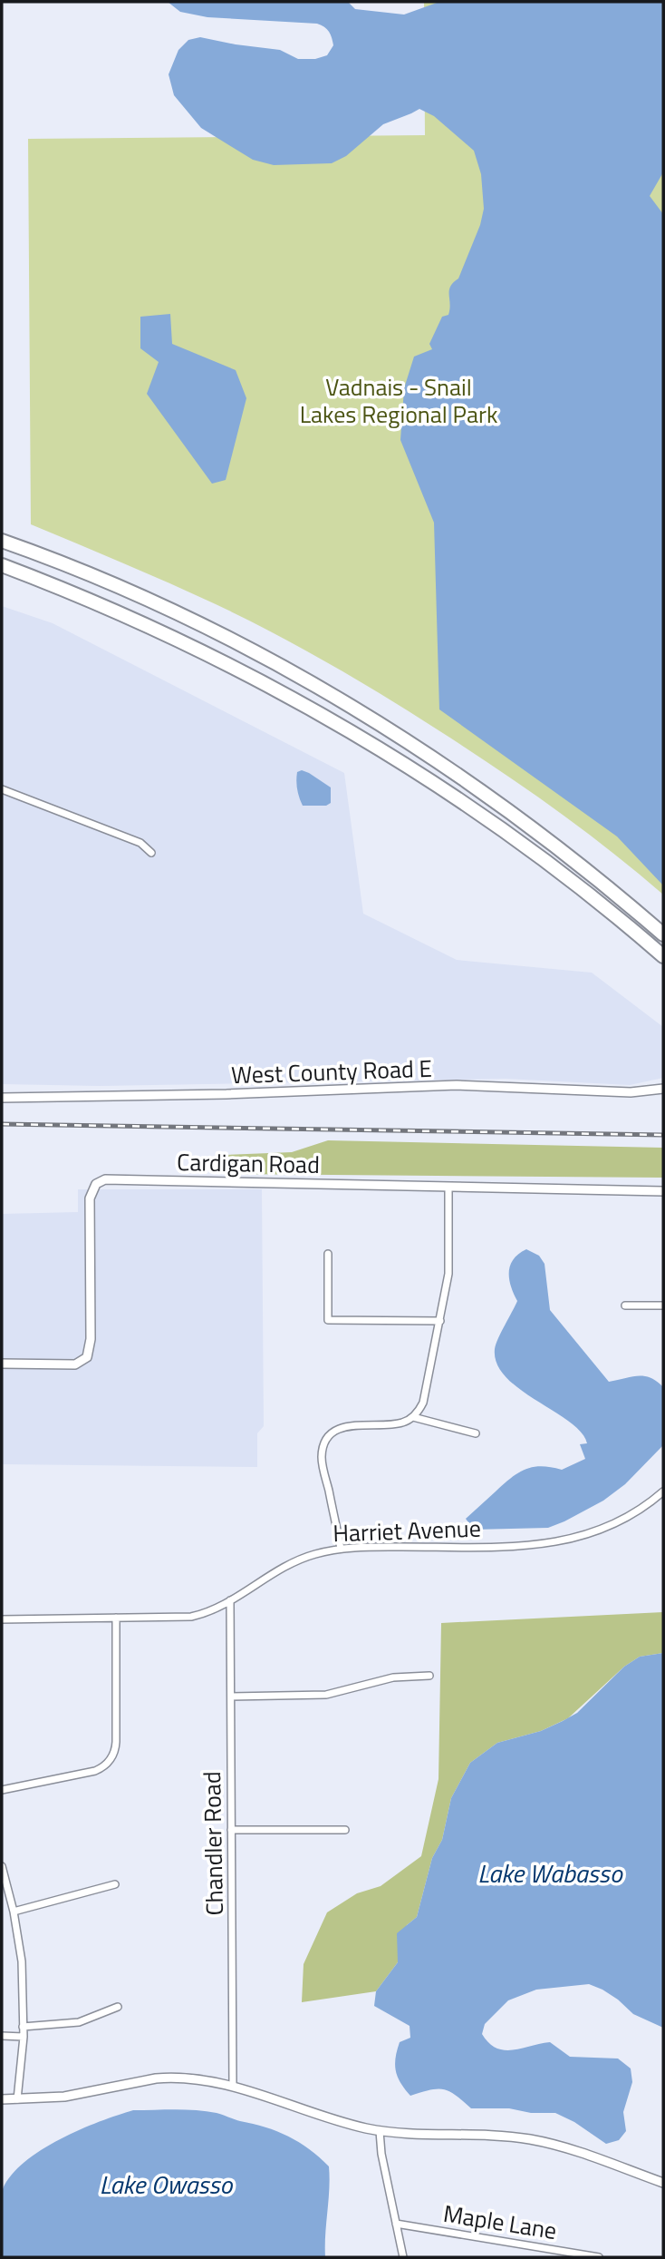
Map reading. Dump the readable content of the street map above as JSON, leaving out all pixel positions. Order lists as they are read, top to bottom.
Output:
{
  "streets": {
    "street": [
      "West County Road E",
      "Cardigan Road",
      "Harriet Avenue",
      "Chandler Road",
      "Maple Lane"
    ]
  },
  "crossings": [
    ["Harriet Avenue", "Chandler Road"]
  ],
  "water": ["Lake Wabasso", "Lake Owasso"],
  "parks": ["Vadnais - Snail Lakes Regional Park"]
}
